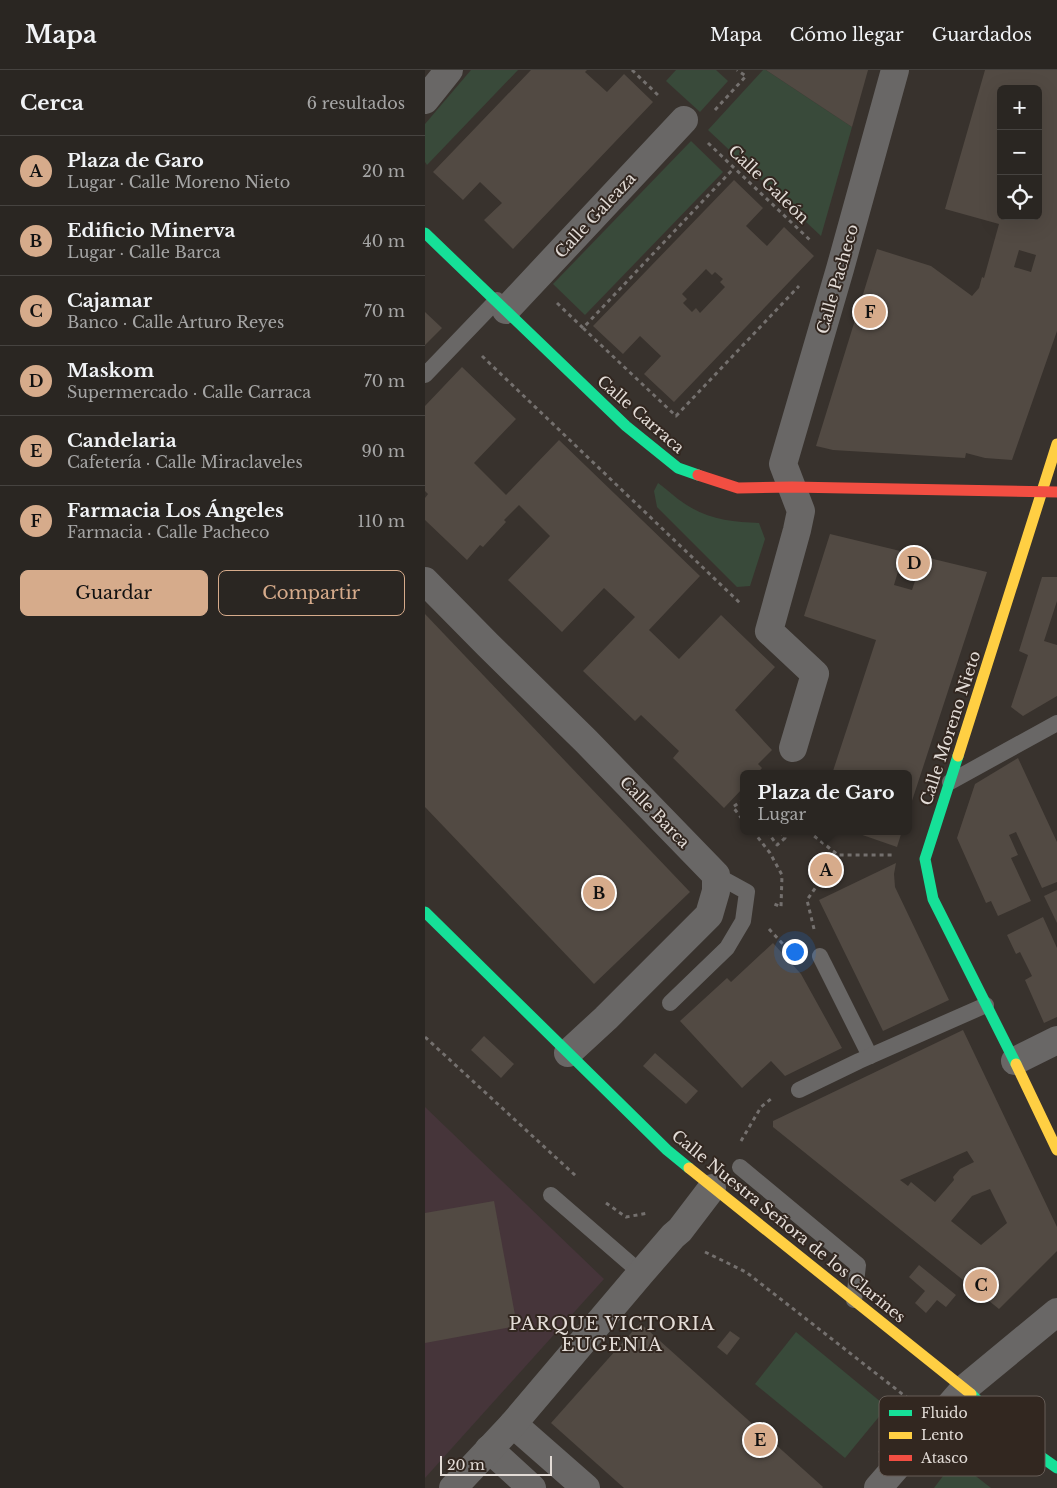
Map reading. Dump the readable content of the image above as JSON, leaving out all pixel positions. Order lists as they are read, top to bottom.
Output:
{
  "streets": {
    "street": [
      "Calle Galeaza",
      "Calle Pacheco",
      "Calle Carraca",
      "Calle Moreno Nieto",
      "Calle Barca",
      "Calle Nuestra Señora de los Clarines"
    ],
    "path": ["Calle Galeón"]
  },
  "crossings": [
    ["Calle Galeaza", "Calle Carraca"],
    ["Calle Pacheco", "Calle Carraca"],
    ["Calle Carraca", "Calle Moreno Nieto"]
  ],
  "districts": ["PARQUE VICTORIA EUGENIA"],
  "legend": ["Fluido", "Lento", "Atasco"],
  "scale_bar": "20 m",
  "page": {
    "header": "Mapa",
    "nav": ["Mapa", "Cómo llegar", "Guardados"],
    "heading": ["Cerca", "6 resultados"],
    "map_buttons": ["+", "−"],
    "list": [
      {
        "mark": "A",
        "name": "Plaza de Garo",
        "note": "Lugar · Calle Moreno Nieto",
        "value": "20 m"
      },
      {
        "mark": "B",
        "name": "Edificio Minerva",
        "note": "Lugar · Calle Barca",
        "value": "40 m"
      },
      {
        "mark": "C",
        "name": "Cajamar",
        "note": "Banco · Calle Arturo Reyes",
        "value": "70 m"
      },
      {
        "mark": "D",
        "name": "Maskom",
        "note": "Supermercado · Calle Carraca",
        "value": "70 m"
      },
      {
        "mark": "E",
        "name": "Candelaria",
        "note": "Cafetería · Calle Miraclaveles",
        "value": "90 m"
      },
      {
        "mark": "F",
        "name": "Farmacia Los Ángeles",
        "note": "Farmacia · Calle Pacheco",
        "value": "110 m"
      }
    ],
    "pins": [
      "F",
      "D",
      "A",
      "B",
      "C",
      "E"
    ],
    "buttons": ["Guardar", "Compartir"],
    "popup": ["Plaza de Garo", "Lugar"],
    "scale": "20 m"
  }
}
